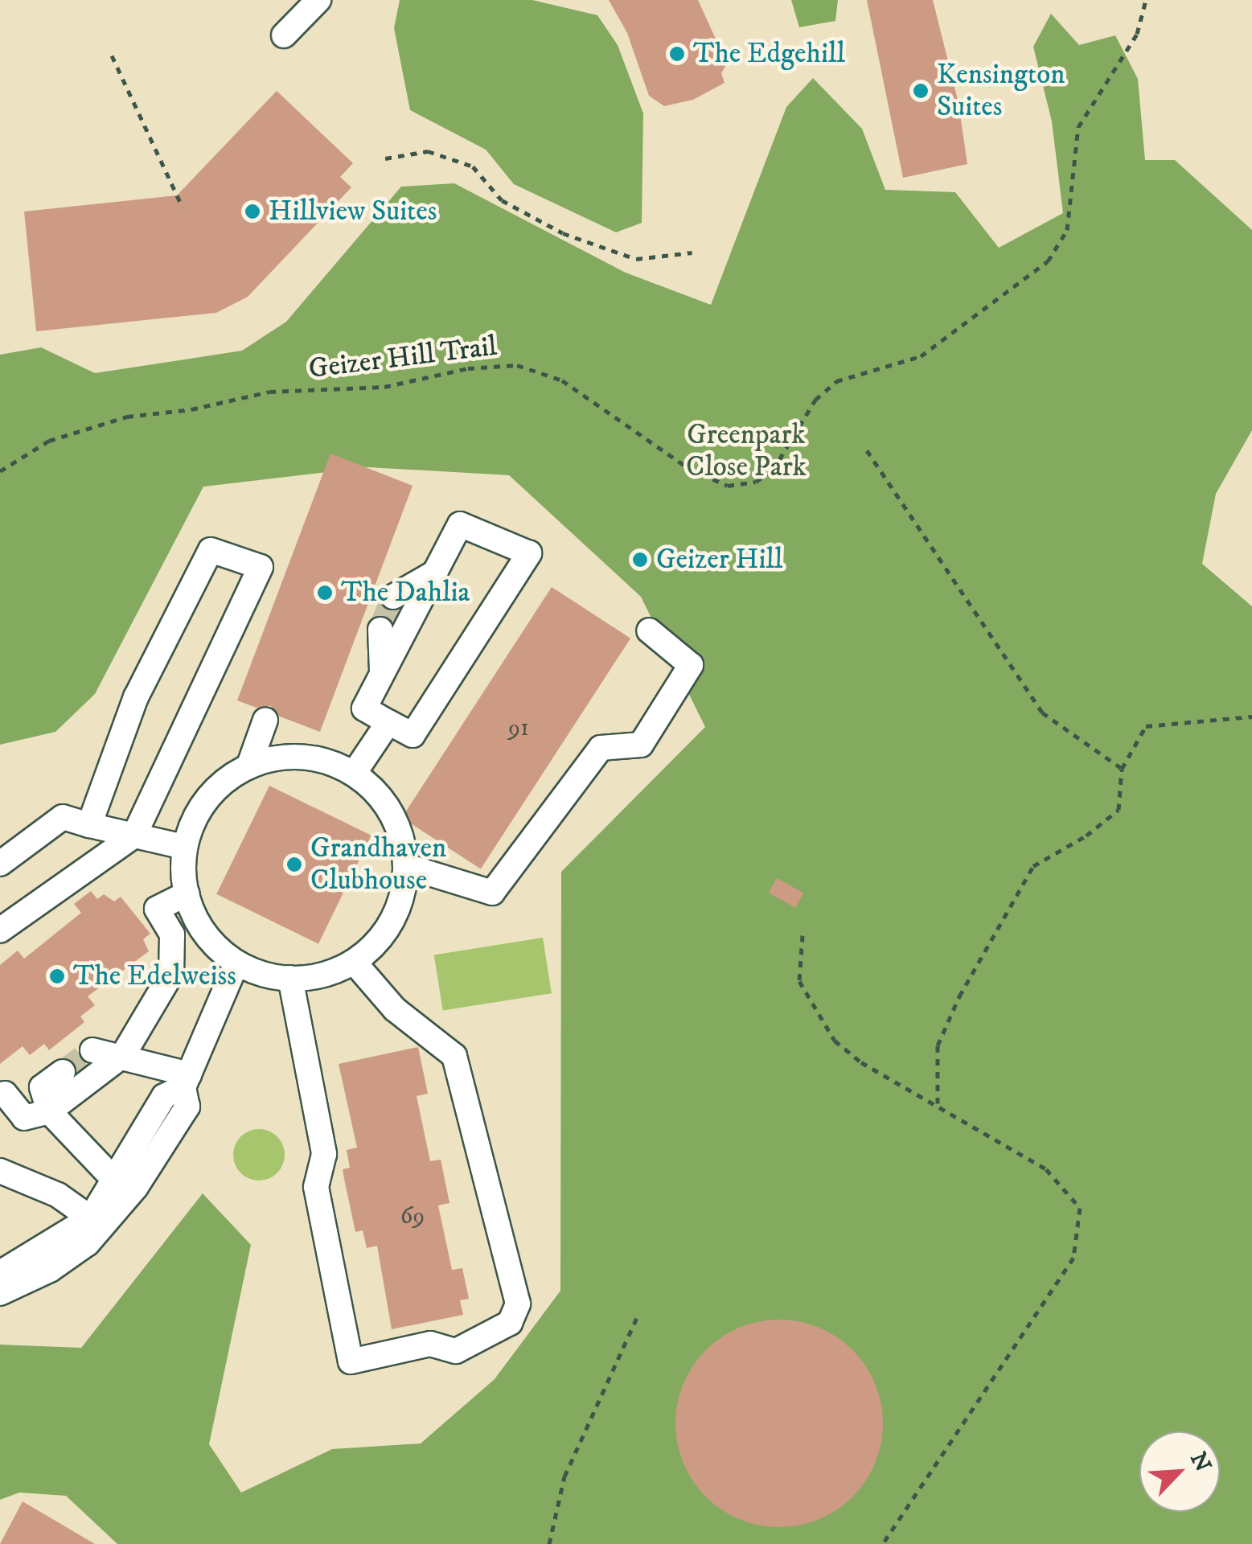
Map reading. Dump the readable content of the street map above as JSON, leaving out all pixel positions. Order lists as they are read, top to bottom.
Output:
{
  "streets": {
    "path": ["Geizer Hill Trail"]
  },
  "parks": ["Greenpark Close Park"],
  "places": [
    "The Edgehill",
    "Kensington Suites",
    "Hillview Suites",
    "Geizer Hill",
    "The Dahlia",
    "Grandhaven Clubhouse",
    "The Edelweiss"
  ],
  "house_numbers": ["91", "69"],
  "north": "top right"
}
